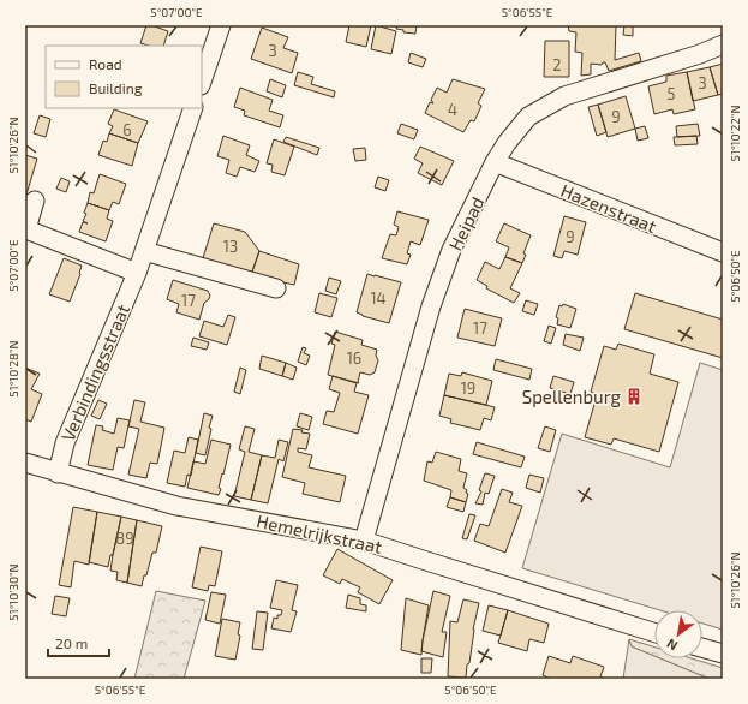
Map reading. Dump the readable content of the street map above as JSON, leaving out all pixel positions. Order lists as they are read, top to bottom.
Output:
{
  "streets": {
    "street": [
      "Hazenstraat",
      "Heipad",
      "Verbindingsstraat",
      "Hemelrijkstraat"
    ]
  },
  "crossings": [
    ["Hazenstraat", "Heipad"],
    ["Heipad", "Hemelrijkstraat"],
    ["Verbindingsstraat", "Hemelrijkstraat"]
  ],
  "places": {
    "building": ["Spellenburg"]
  },
  "house_numbers": [
    "3",
    "2",
    "3",
    "5",
    "4",
    "9",
    "6",
    "9",
    "13",
    "14",
    "17",
    "17",
    "16",
    "19",
    "89"
  ],
  "legend": ["Road", "Building"],
  "scale_bar": "20 m",
  "north": "bottom left",
  "coordinates": [
    "5°07'00\"E",
    "5°06'55\"E",
    "51°10'22\"N",
    "51°10'26\"N",
    "5°06'50\"E",
    "51°10'28\"N",
    "51°10'30\"N"
  ]
}
